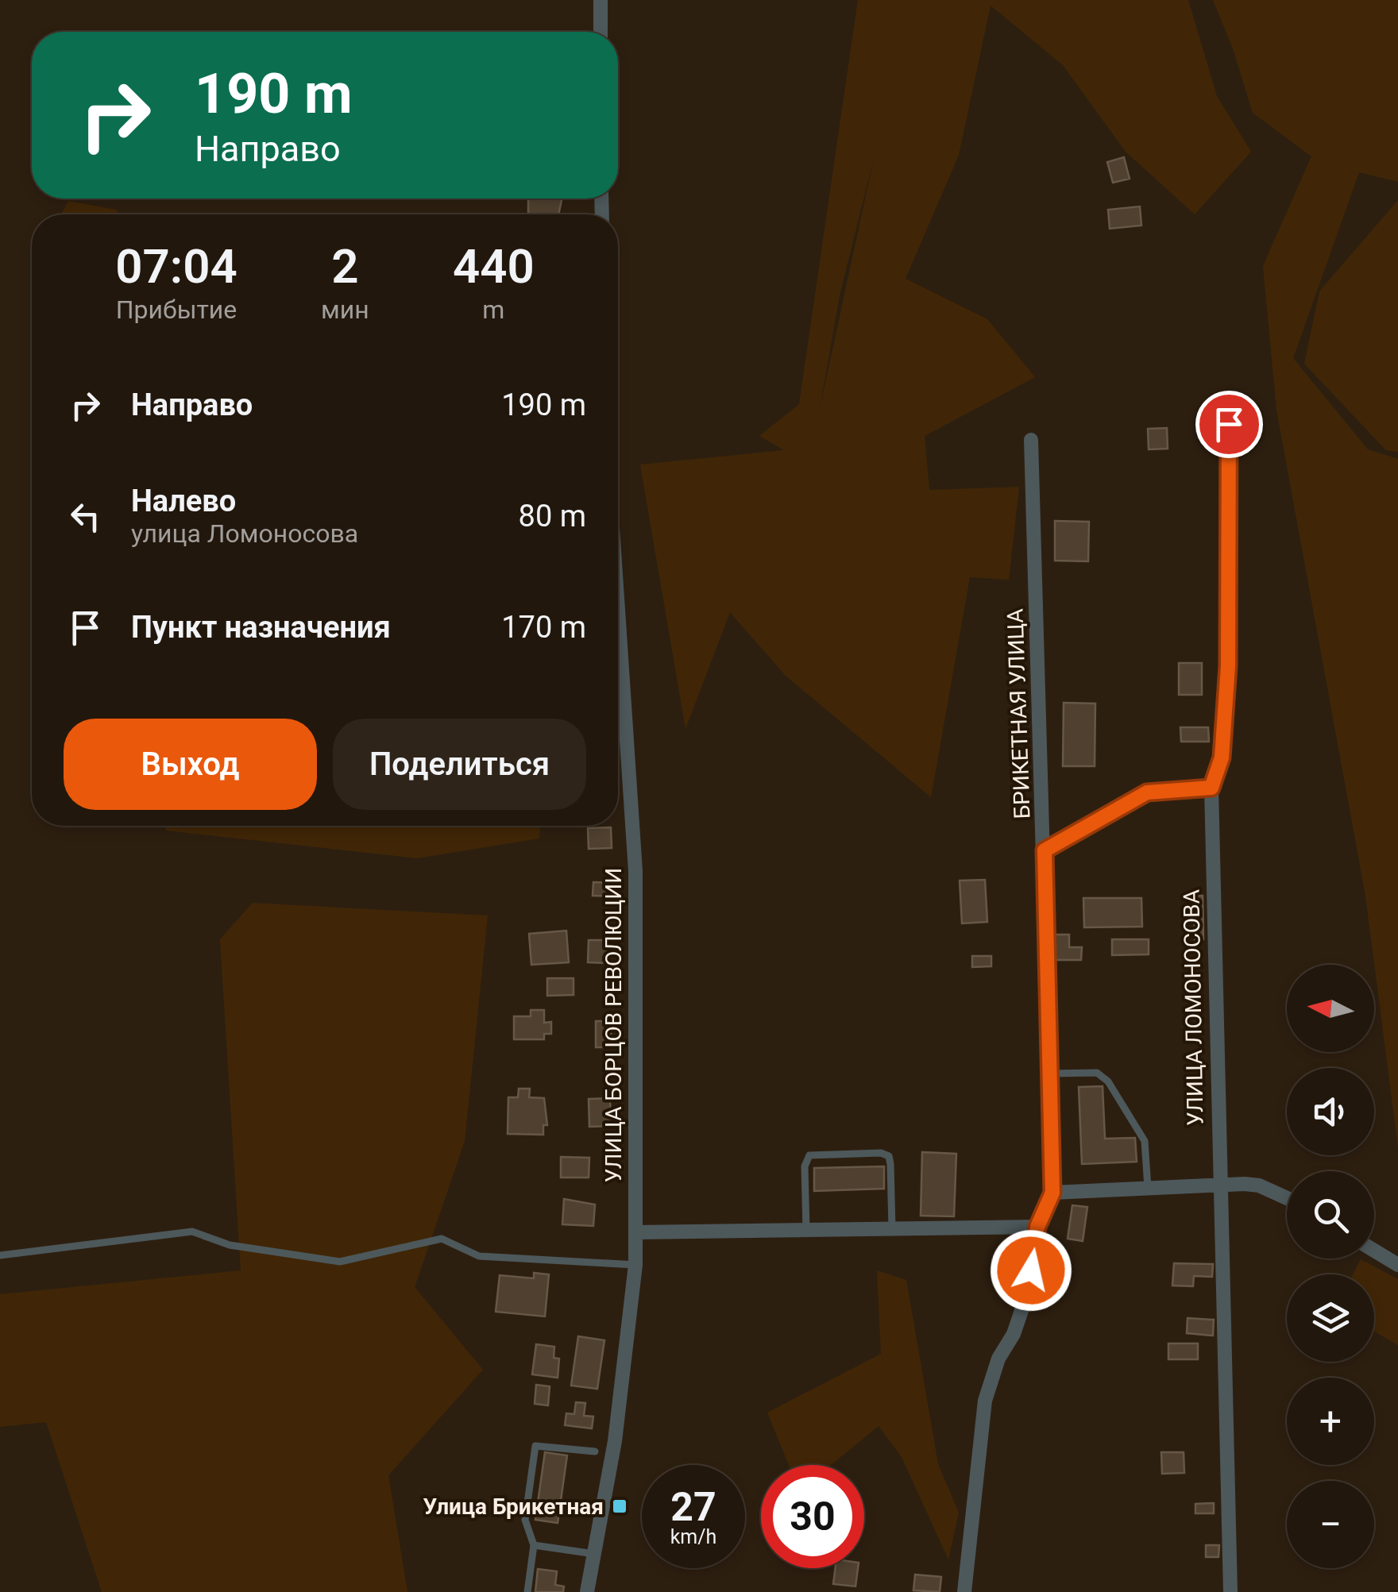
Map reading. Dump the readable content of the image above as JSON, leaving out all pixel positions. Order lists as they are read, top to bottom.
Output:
{
  "streets": {
    "street": ["БРИКЕТНАЯ УЛИЦА", "УЛИЦА ЛОМОНОСОВА", "УЛИЦА БОРЦОВ РЕВОЛЮЦИИ"]
  },
  "places": {
    "transit": ["Улица Брикетная"]
  },
  "north": "left",
  "page": {
    "turn": ["190 m", "Направо"],
    "eta": [
      "07:04",
      "Прибытие",
      "2",
      "мин",
      "440",
      "m"
    ],
    "list": [
      {
        "name": "Направо",
        "value": "190 m"
      },
      {
        "name": "Налево",
        "note": "улица Ломоносова",
        "value": "80 m"
      },
      {
        "name": "Пункт назначения",
        "value": "170 m"
      }
    ],
    "buttons": ["Выход", "Поделиться"],
    "map_buttons": ["+", "−"],
    "speed": "27 km/h",
    "limit": "30"
  }
}
